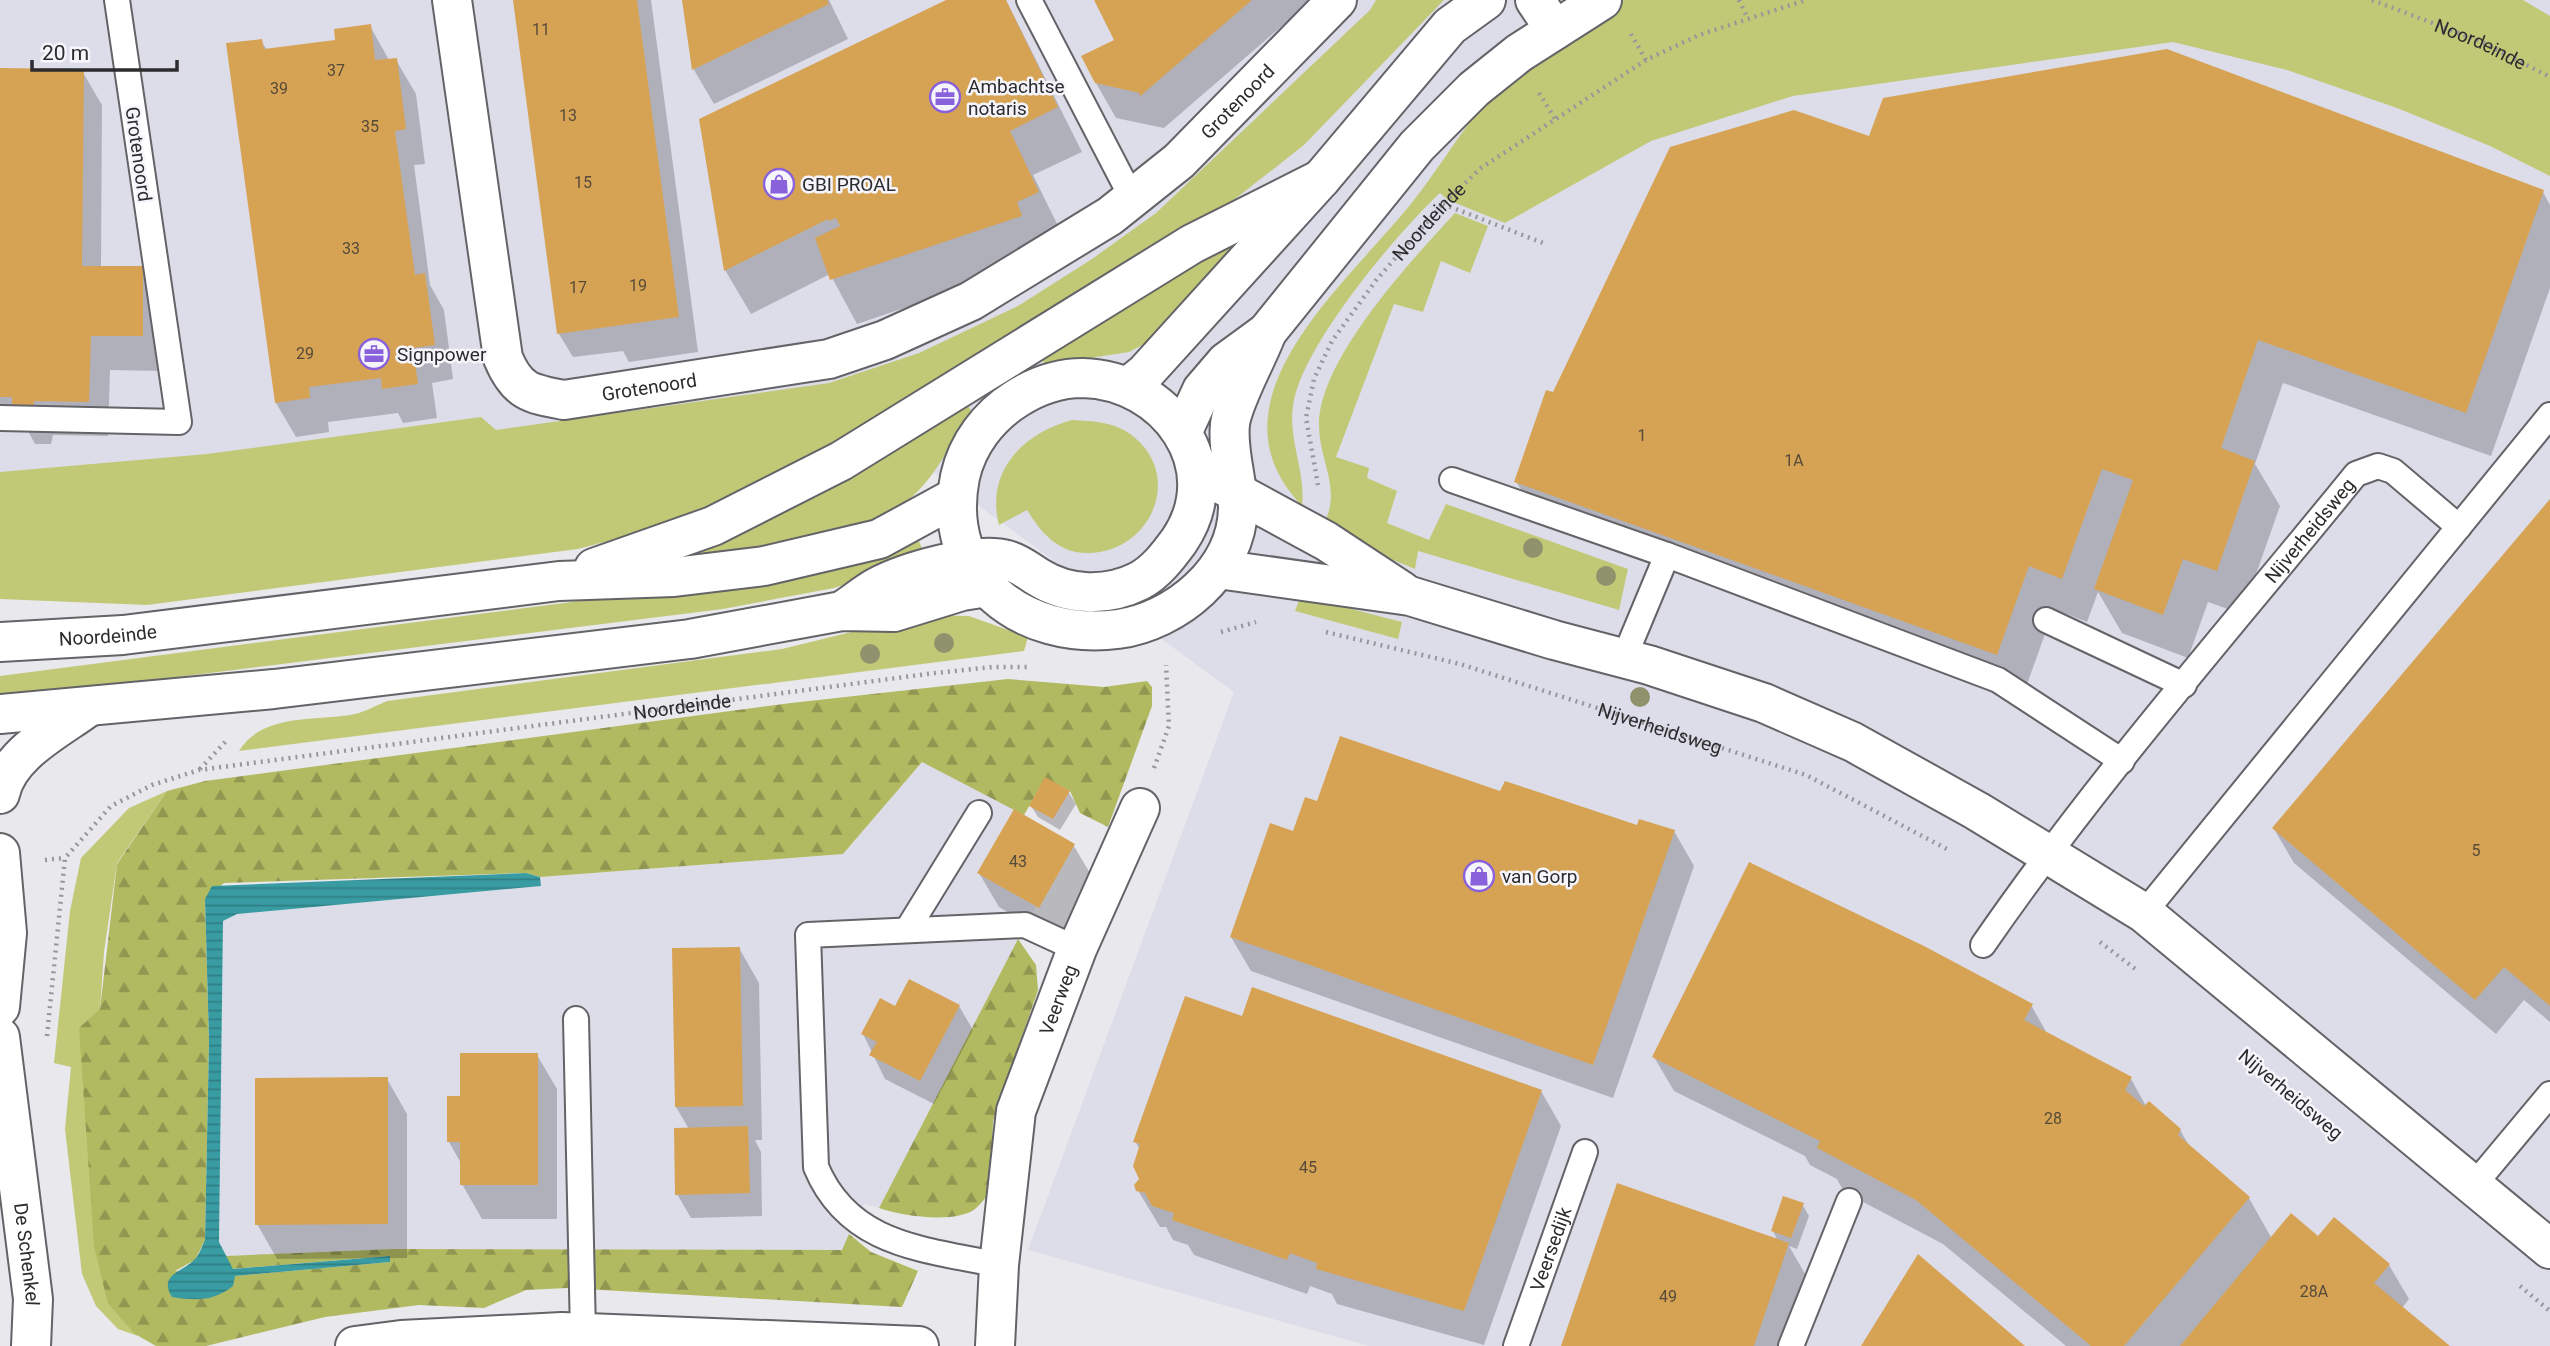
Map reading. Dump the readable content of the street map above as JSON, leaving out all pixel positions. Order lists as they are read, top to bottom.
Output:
{
  "streets": {
    "main road": [
      "Noordeinde",
      "Grotenoord",
      "Veerweg",
      "De Schenkel"
    ],
    "lane": ["Nijverheidsweg", "Veersedijk"]
  },
  "places": {
    "office": ["Ambachtse notaris", "Signpower"],
    "shop": ["GBI PROAL", "van Gorp"]
  },
  "house_numbers": [
    "11",
    "37",
    "39",
    "13",
    "35",
    "15",
    "33",
    "19",
    "17",
    "29",
    "1",
    "1A",
    "5",
    "43",
    "28",
    "45",
    "28A",
    "49"
  ],
  "scale_bar": "20 m"
}
